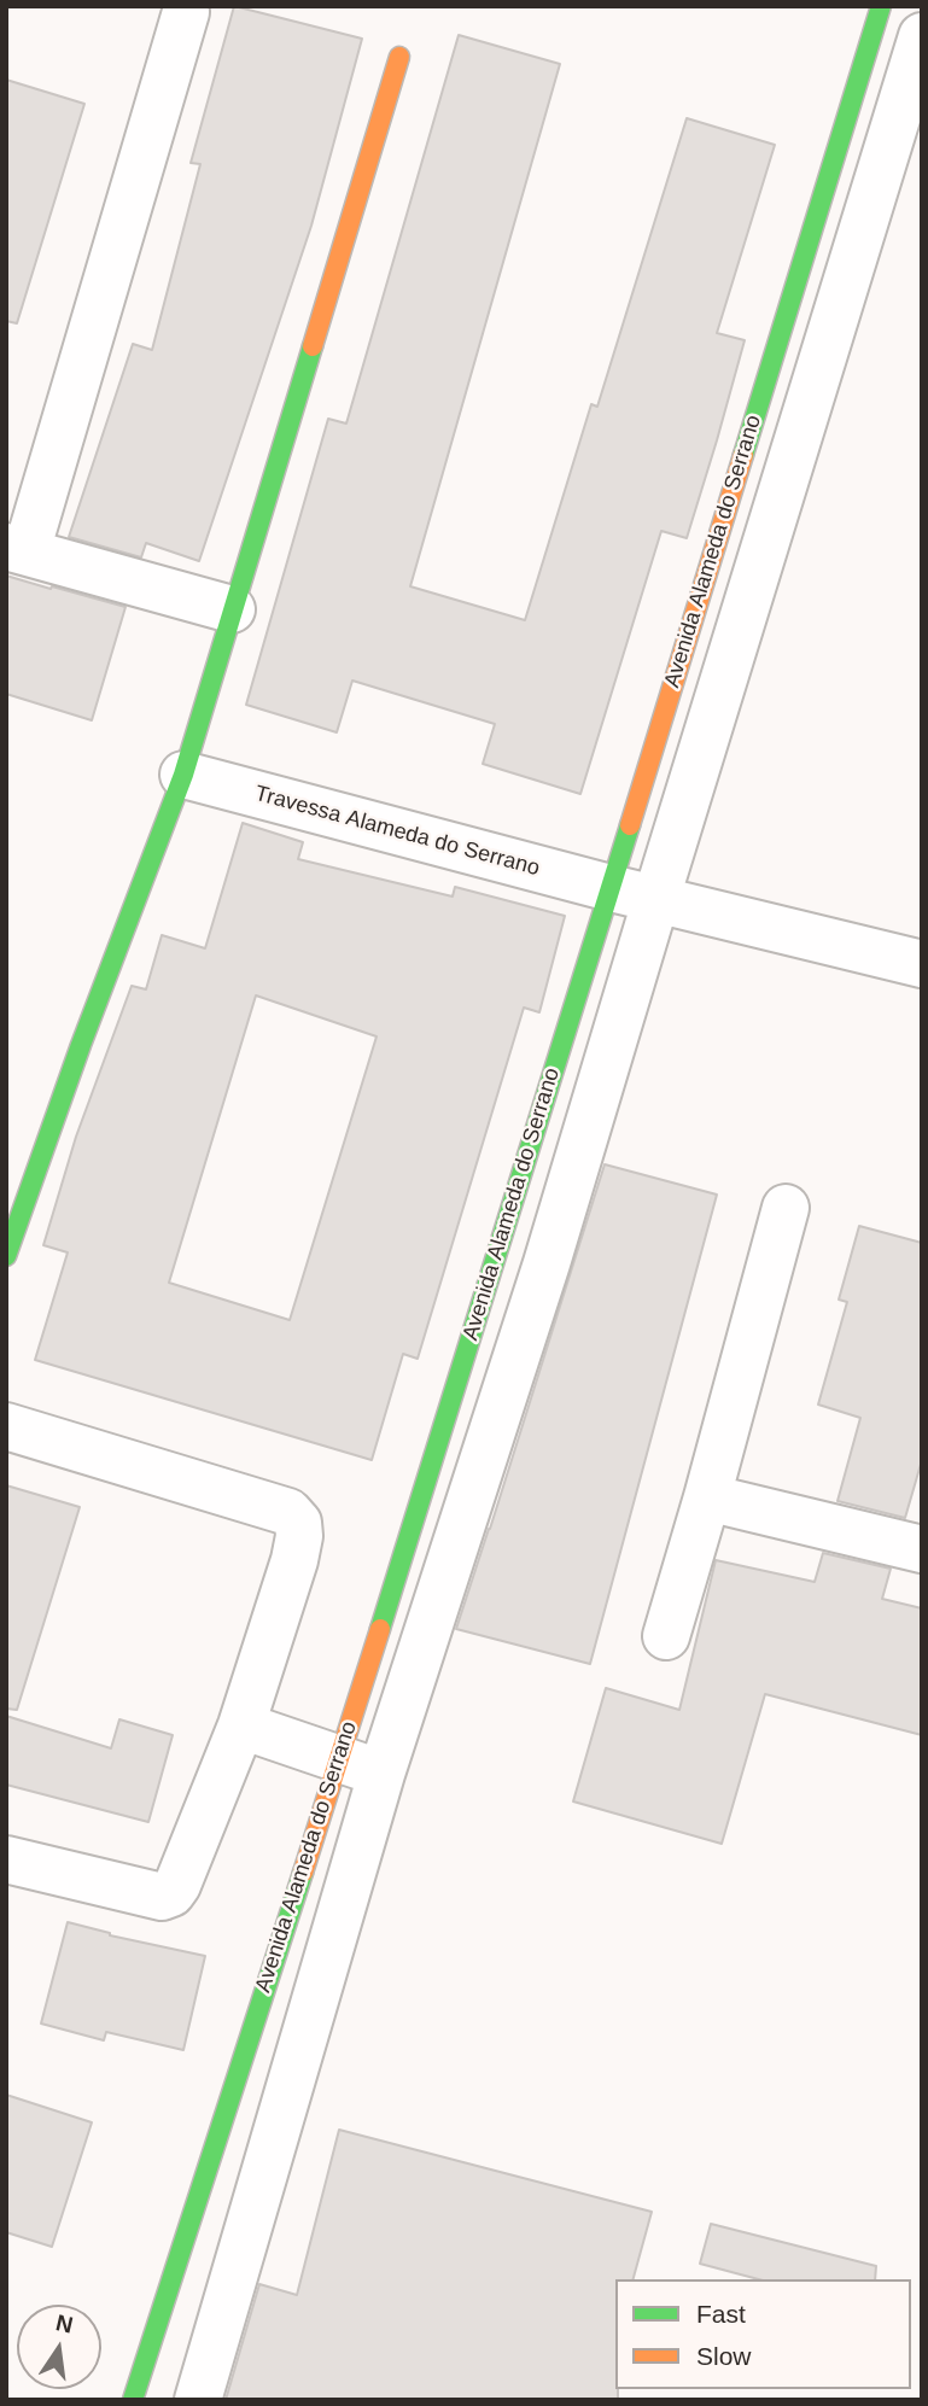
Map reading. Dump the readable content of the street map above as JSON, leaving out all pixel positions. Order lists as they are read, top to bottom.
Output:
{
  "streets": {
    "street": ["Avenida Alameda do Serrano", "Travessa Alameda do Serrano"]
  },
  "crossings": [
    ["Avenida Alameda do Serrano", "Travessa Alameda do Serrano"]
  ],
  "legend": ["Fast", "Slow"],
  "north": "top"
}
